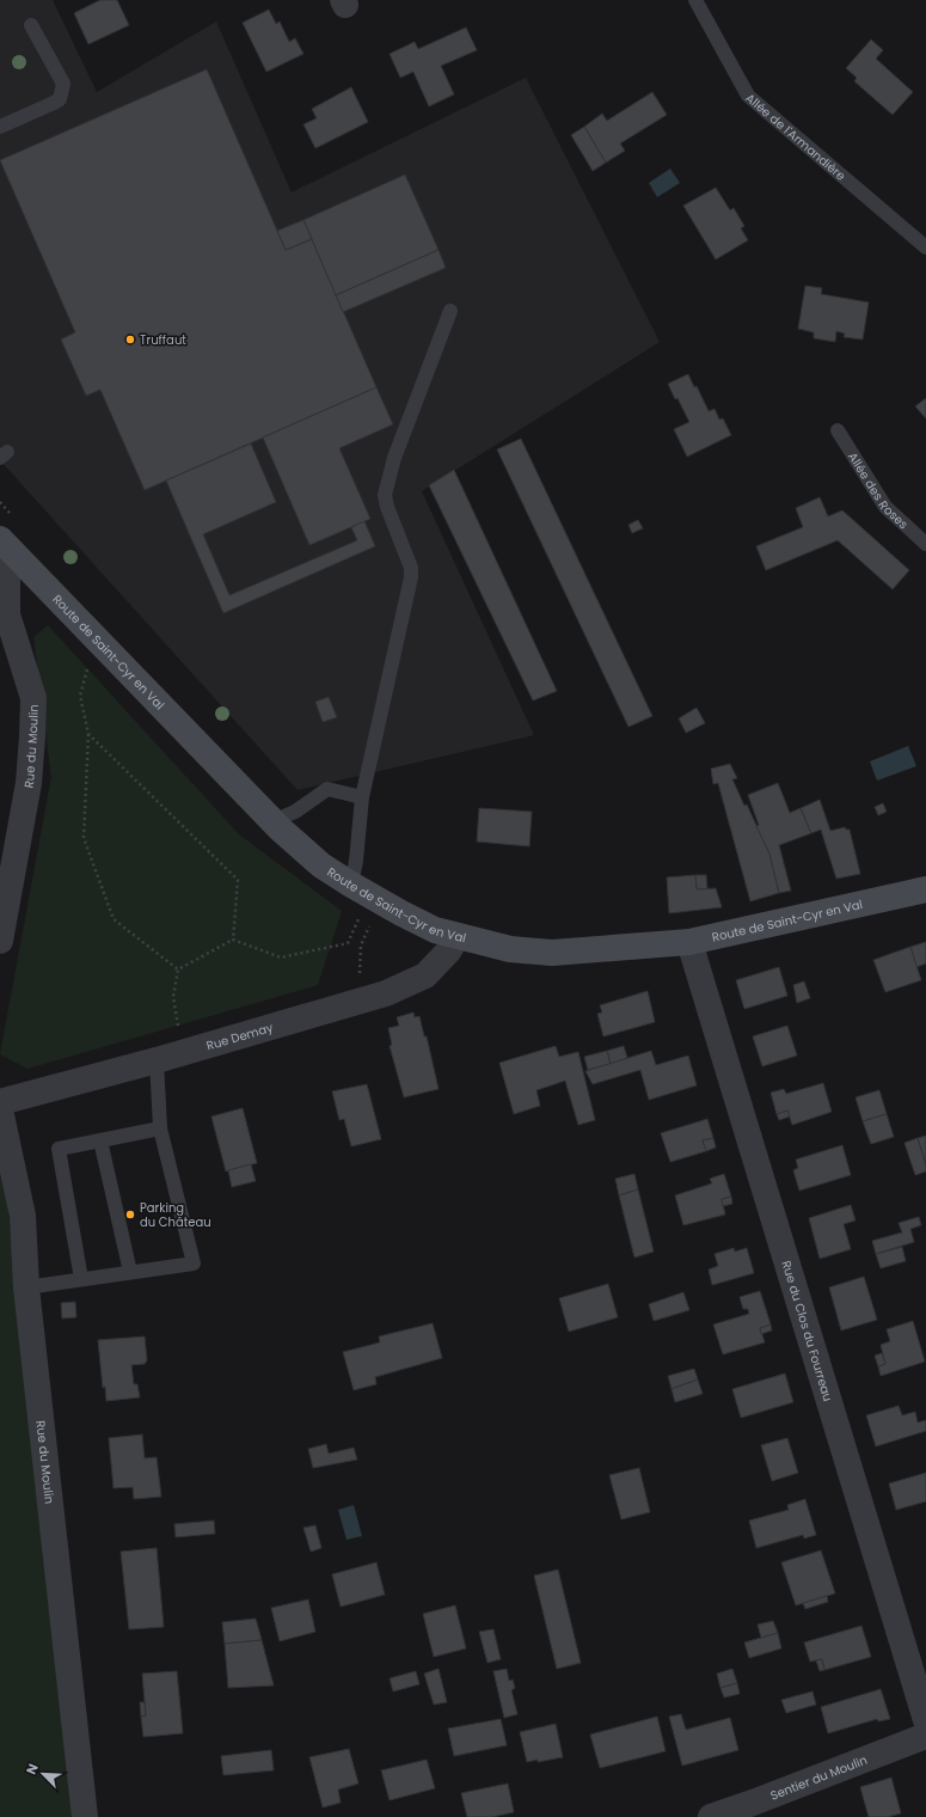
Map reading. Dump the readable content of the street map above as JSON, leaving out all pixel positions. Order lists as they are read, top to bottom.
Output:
{
  "streets": {
    "street": [
      "Route de Saint-Cyr en Val",
      "Rue du Moulin",
      "Rue Demay",
      "Rue du Clos du Fourreau",
      "Sentier du Moulin"
    ],
    "lane": ["Allée de l'Armandière", "Allée des Roses"]
  },
  "crossings": [
    ["Route de Saint-Cyr en Val", "Rue du Moulin"],
    ["Route de Saint-Cyr en Val", "Rue Demay"],
    ["Route de Saint-Cyr en Val", "Rue du Clos du Fourreau"]
  ],
  "places": ["Truffaut", "Parking du Château"],
  "north": "top left"
}
